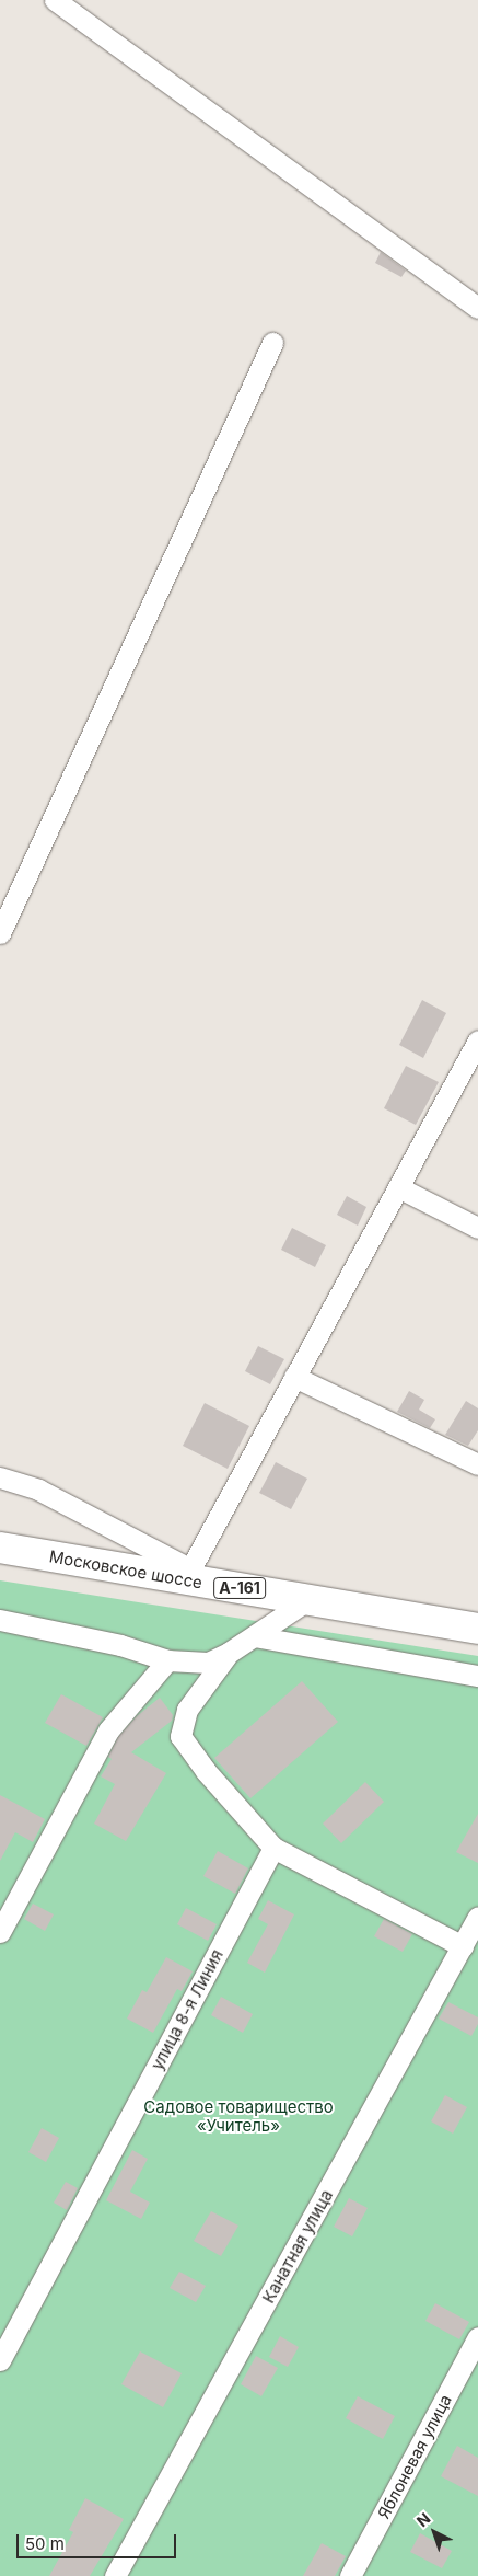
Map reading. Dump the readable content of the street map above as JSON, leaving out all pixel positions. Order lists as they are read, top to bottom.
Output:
{
  "streets": {
    "highway": ["Московское шоссе", "А-161"],
    "street": ["улица 8-я Линия", "Канатная улица", "Яблоневая улица"]
  },
  "parks": ["Садовое товарищество «Учитель»"],
  "scale_bar": "50 m",
  "north": "top left"
}
